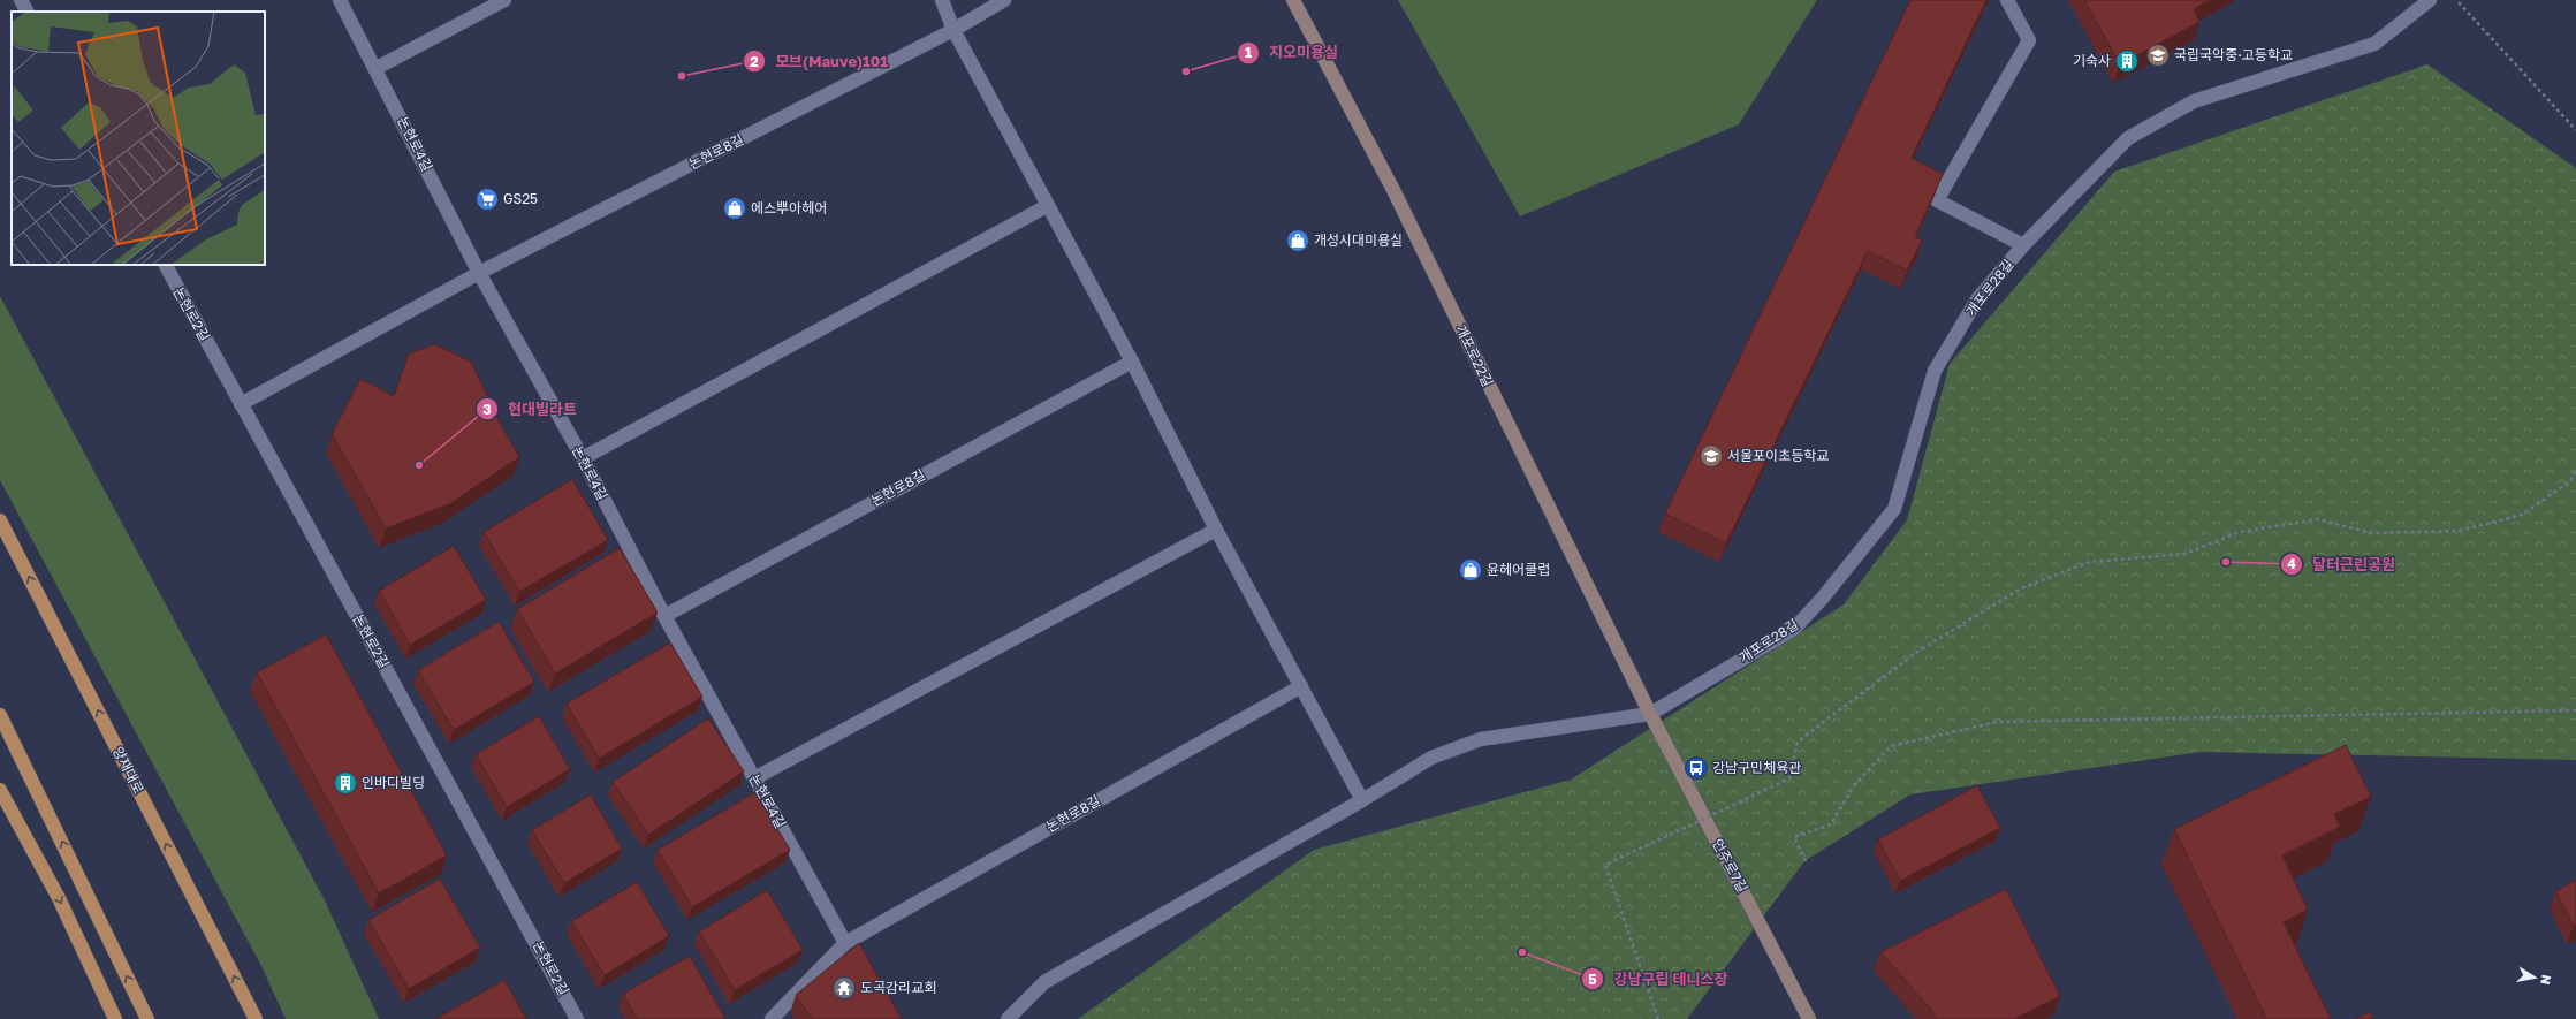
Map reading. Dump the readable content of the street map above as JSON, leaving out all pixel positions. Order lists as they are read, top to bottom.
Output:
{
  "streets": {
    "main road": ["양재대로"],
    "street": [
      "논현로4길",
      "논현로8길",
      "개포로28길",
      "논현로2길",
      "개포로22길",
      "언주로7길"
    ]
  },
  "crossings": [
    ["논현로4길", "논현로8길"],
    ["논현로8길", "논현로2길"],
    ["개포로28길", "개포로22길"],
    ["개포로28길", "언주로7길"],
    ["개포로22길", "언주로7길"]
  ],
  "places": {
    "school or university": ["국립국악중·고등학교", "서울포이초등학교"],
    "building": ["기숙사", "인바디빌딩"],
    "other": [
      "지오미용실",
      "모브(Mauve)101",
      "현대빌라트",
      "달터근린공원",
      "강남구립 테니스장"
    ],
    "supermarket": ["GS25"],
    "shop": ["에스뿌아헤어", "개성시대미용실", "윤헤어클럽"],
    "bus stop": ["강남구민체육관"],
    "temple": ["도곡감리교회"]
  },
  "north": "right"
}
